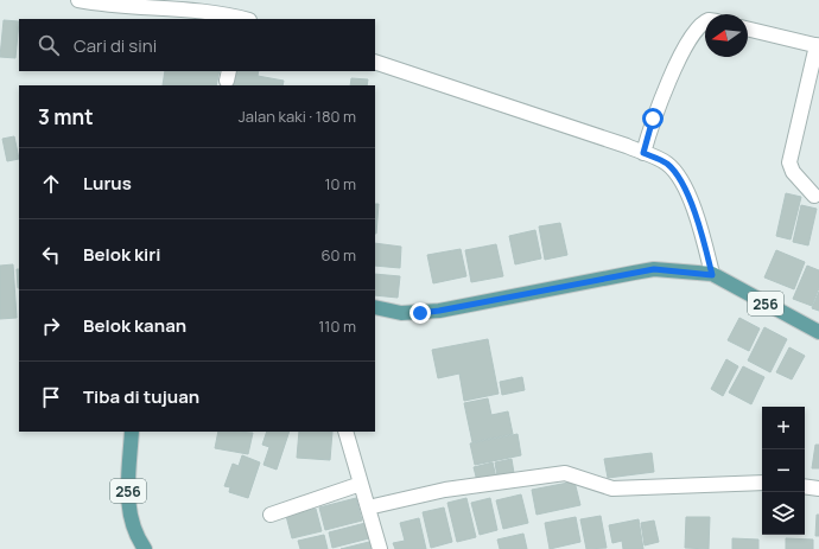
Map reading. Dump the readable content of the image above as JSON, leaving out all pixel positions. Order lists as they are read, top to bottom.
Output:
{
  "streets": {
    "main road": ["256"]
  },
  "north": "left",
  "page": {
    "search": "Cari di sini",
    "heading": ["3 mnt", "Jalan kaki · 180 m"],
    "list": [
      ["Lurus", "10 m"],
      ["Belok kiri", "60 m"],
      ["Belok kanan", "110 m"],
      "Tiba di tujuan"
    ],
    "map_buttons": ["+", "−"]
  }
}
